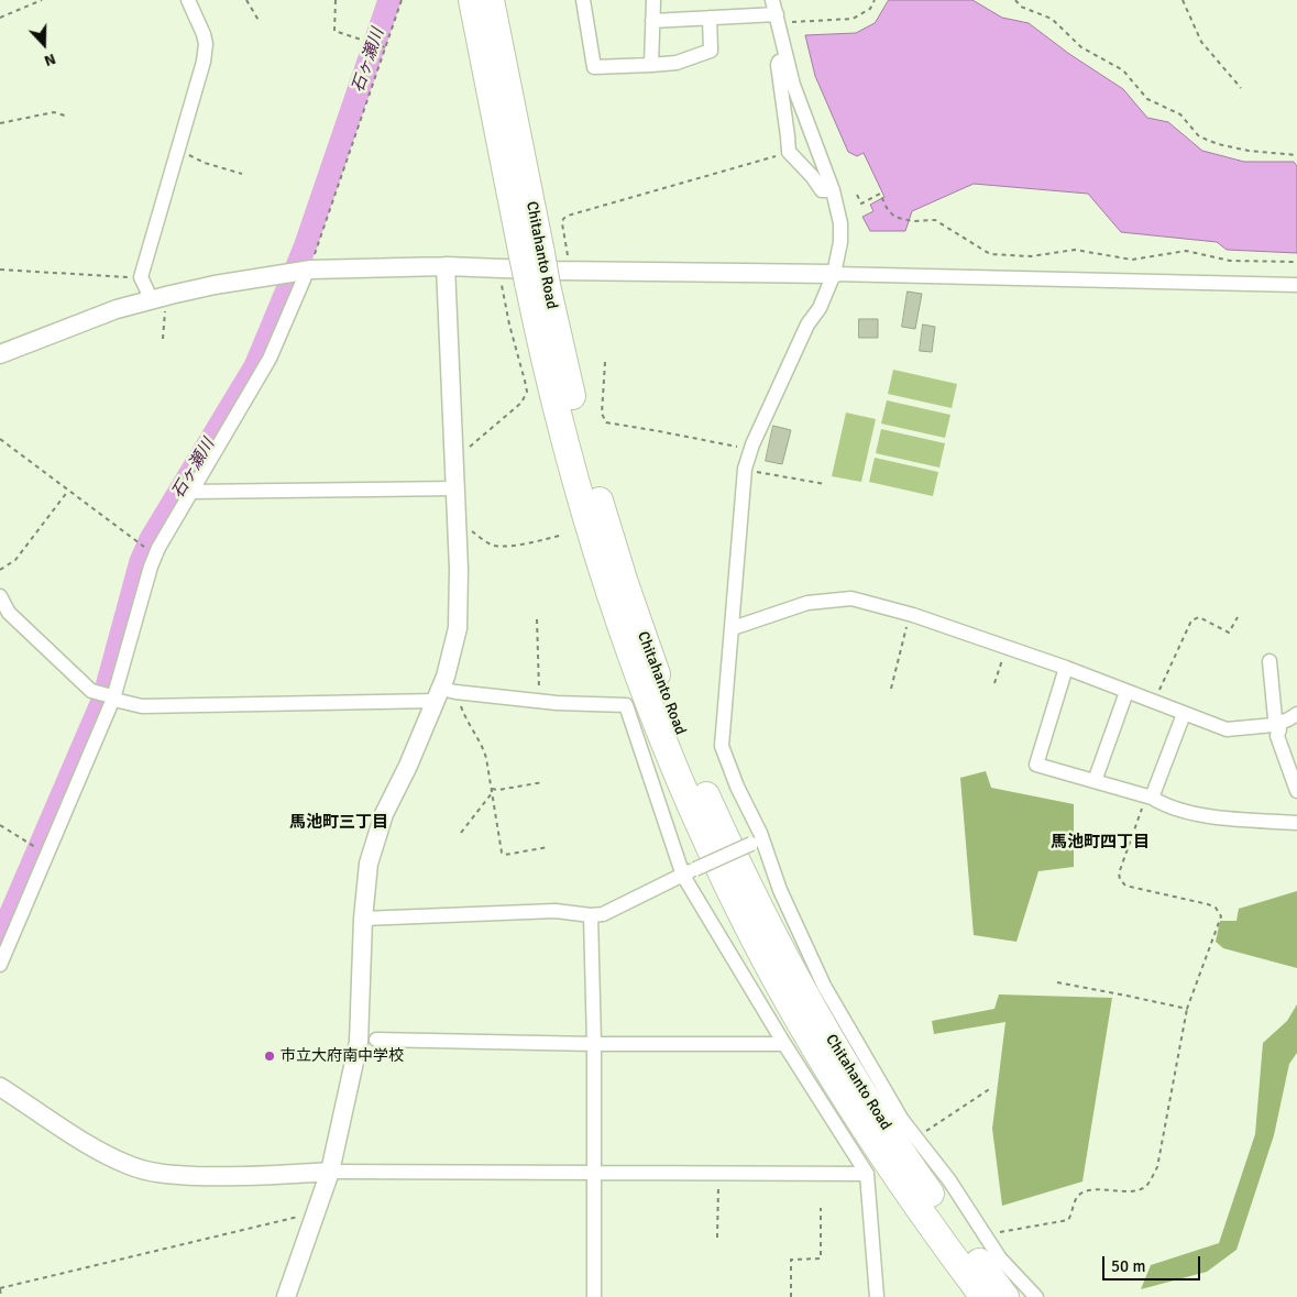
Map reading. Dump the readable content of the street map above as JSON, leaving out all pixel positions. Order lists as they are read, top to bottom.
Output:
{
  "streets": {
    "highway": ["Chitahanto Road"]
  },
  "districts": ["馬池町三丁目", "馬池町四丁目"],
  "water": ["石ヶ瀬川"],
  "places": ["市立大府南中学校"],
  "scale_bar": "50 m",
  "north": "bottom"
}
